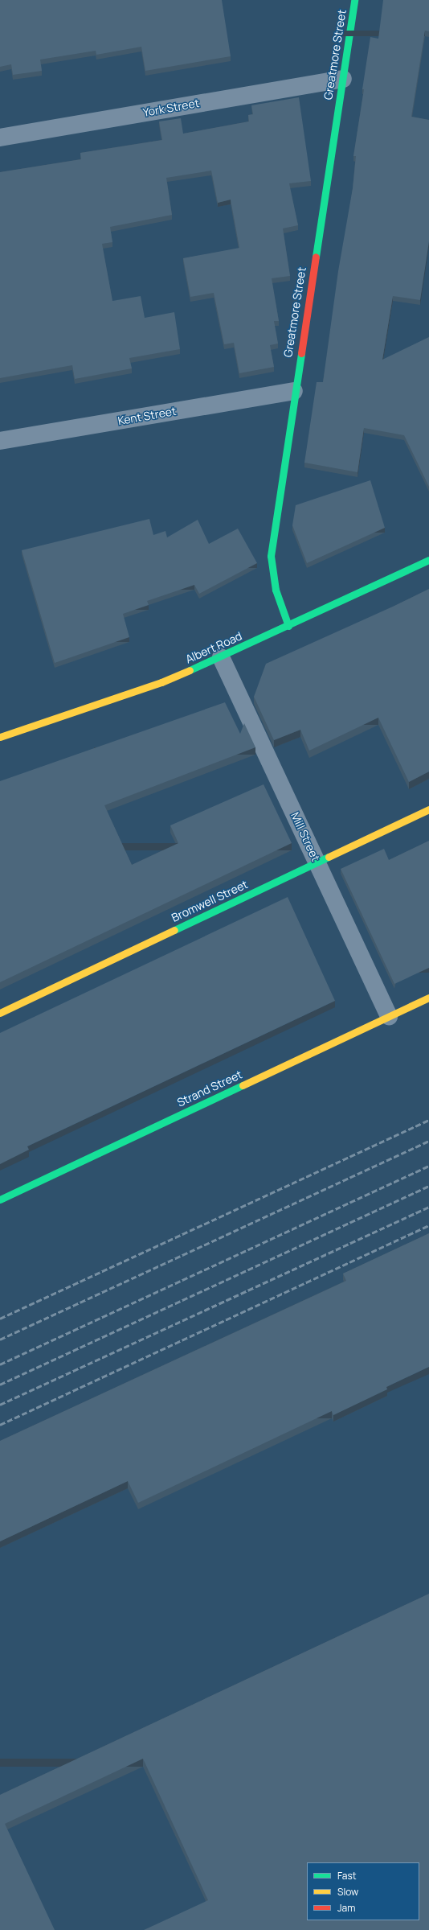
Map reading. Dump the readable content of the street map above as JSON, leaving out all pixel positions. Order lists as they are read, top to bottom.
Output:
{
  "streets": {
    "street": [
      "Greatmore Street",
      "York Street",
      "Kent Street",
      "Albert Road",
      "Mill Street",
      "Bromwell Street",
      "Strand Street"
    ]
  },
  "crossings": [
    ["Greatmore Street", "York Street"],
    ["Greatmore Street", "Kent Street"],
    ["Greatmore Street", "Albert Road"],
    ["Albert Road", "Mill Street"],
    ["Mill Street", "Bromwell Street"],
    ["Mill Street", "Strand Street"]
  ],
  "legend": ["Fast", "Slow", "Jam"]
}
